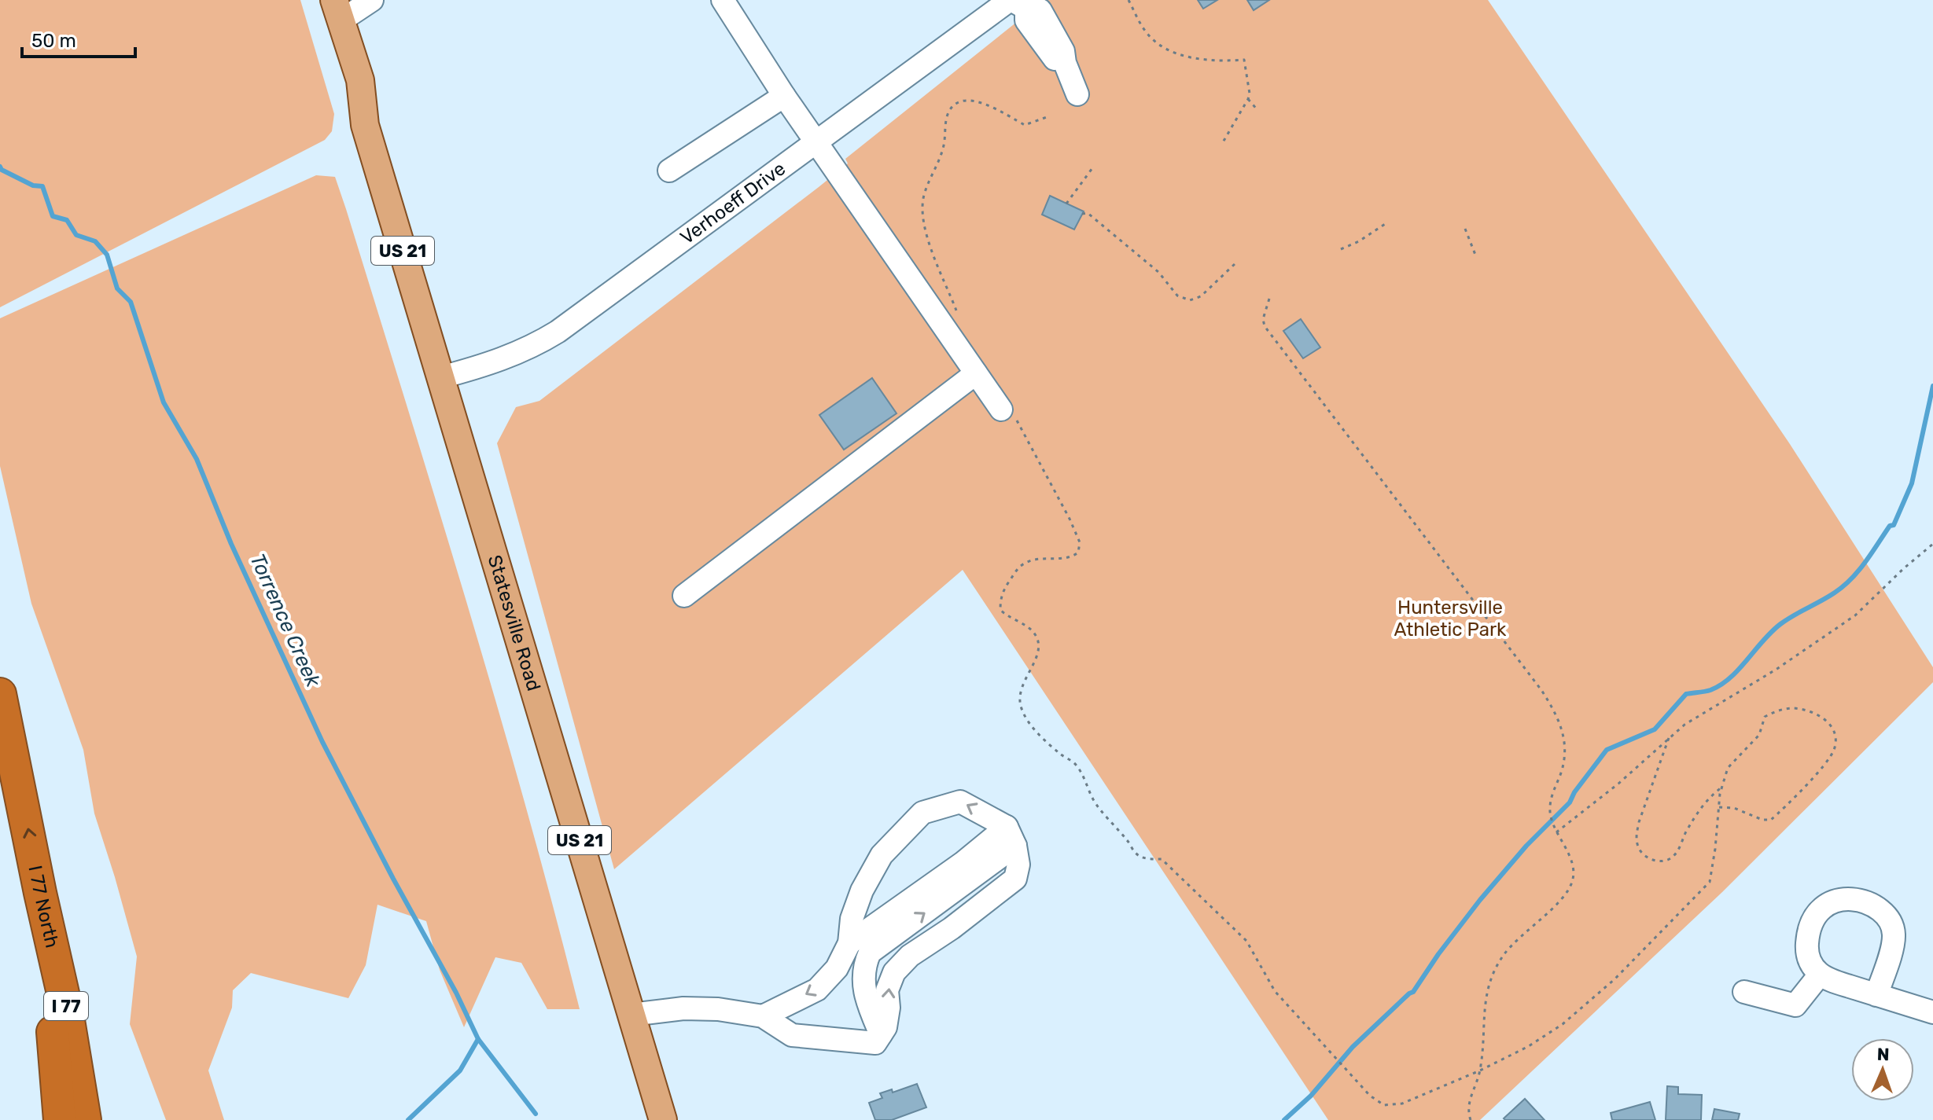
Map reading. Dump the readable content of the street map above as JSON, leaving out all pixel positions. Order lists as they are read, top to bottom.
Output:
{
  "streets": {
    "highway": ["I 77 North", "I 77"],
    "main road": ["US 21", "Statesville Road"],
    "street": ["Verhoeff Drive"]
  },
  "crossings": [
    ["Verhoeff Drive", "Statesville Road"],
    ["I 77 North", "I 77"]
  ],
  "one_way": ["I 77 North"],
  "water": ["Torrence Creek"],
  "parks": ["Huntersville Athletic Park"],
  "scale_bar": "50 m",
  "north": "top"
}
